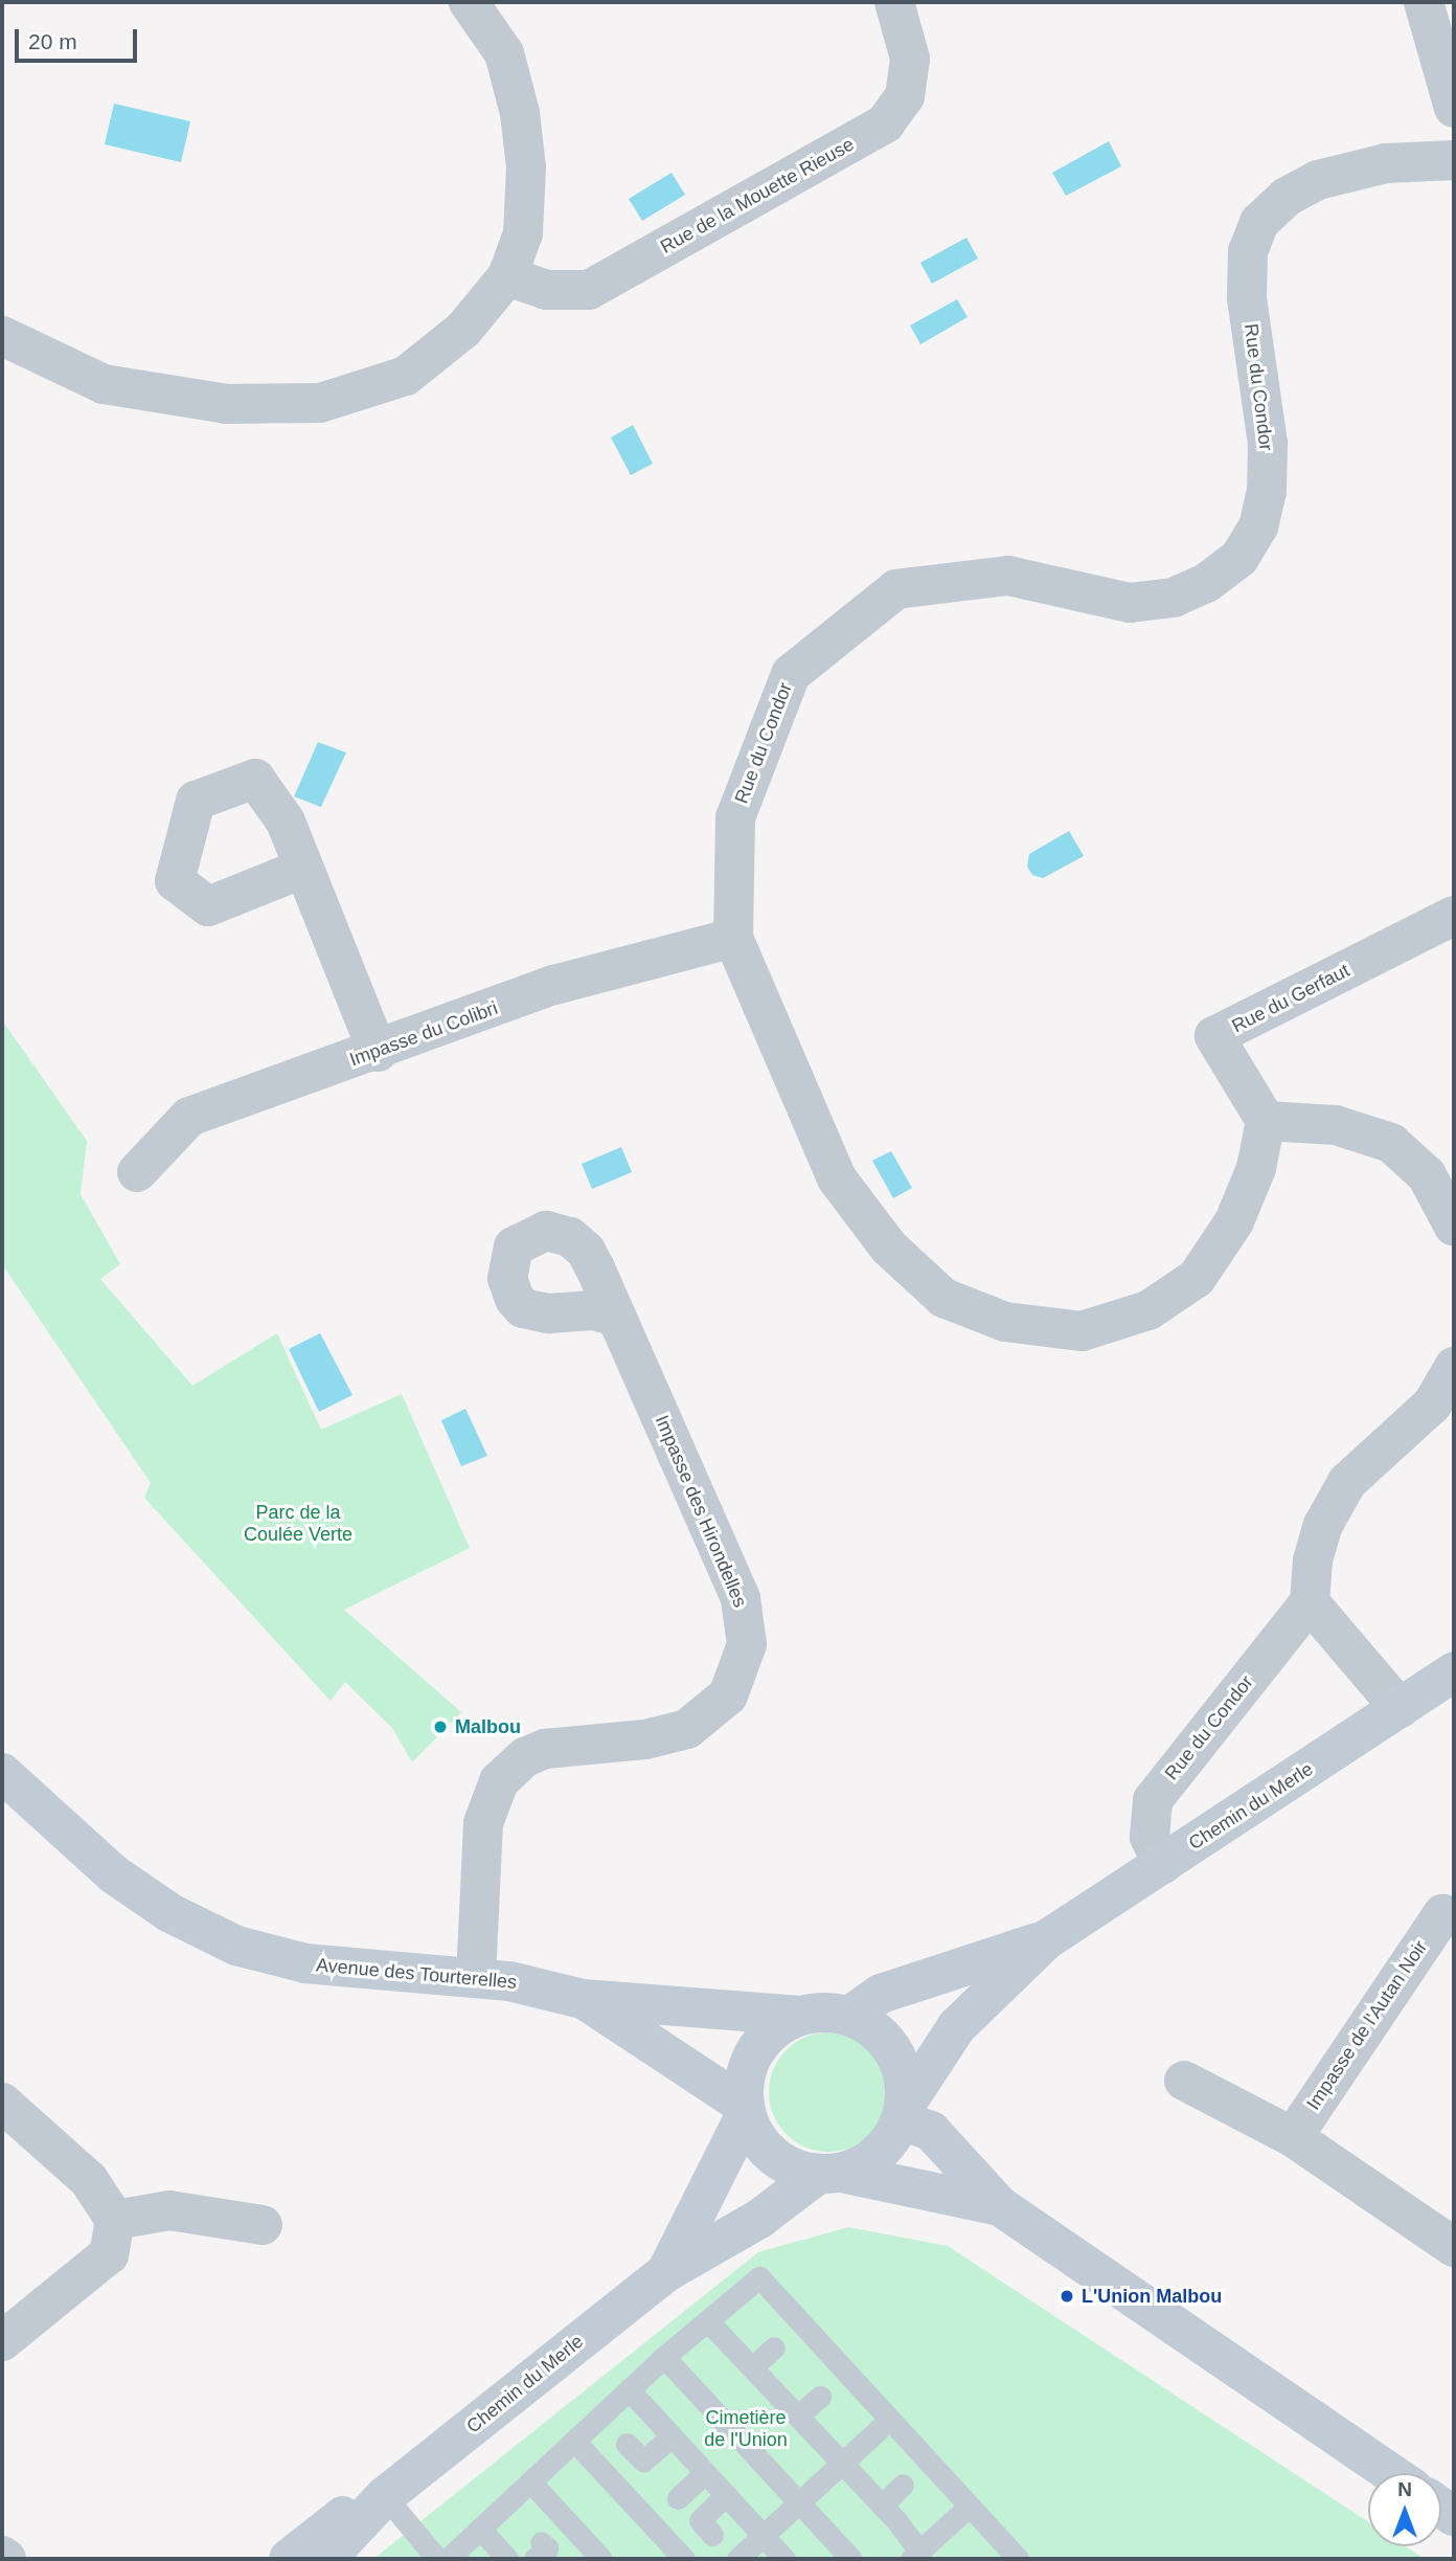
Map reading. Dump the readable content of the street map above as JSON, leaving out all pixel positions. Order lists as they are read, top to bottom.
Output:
{
  "streets": {
    "street": [
      "Rue de la Mouette Rieuse",
      "Rue du Condor",
      "Rue du Gerfaut",
      "Impasse du Colibri",
      "Impasse des Hirondelles",
      "Chemin du Merle",
      "Avenue des Tourterelles",
      "Impasse de l'Autan Noir"
    ]
  },
  "crossings": [
    ["Rue du Condor", "Rue du Gerfaut"],
    ["Rue du Condor", "Impasse du Colibri"],
    ["Rue du Condor", "Chemin du Merle"],
    ["Impasse des Hirondelles", "Avenue des Tourterelles"],
    ["Chemin du Merle", "Avenue des Tourterelles"]
  ],
  "parks": ["Parc de la Coulée Verte", "Cimetière de l'Union"],
  "places": ["Malbou", "L'Union Malbou"],
  "scale_bar": "20 m",
  "north": "top"
}
